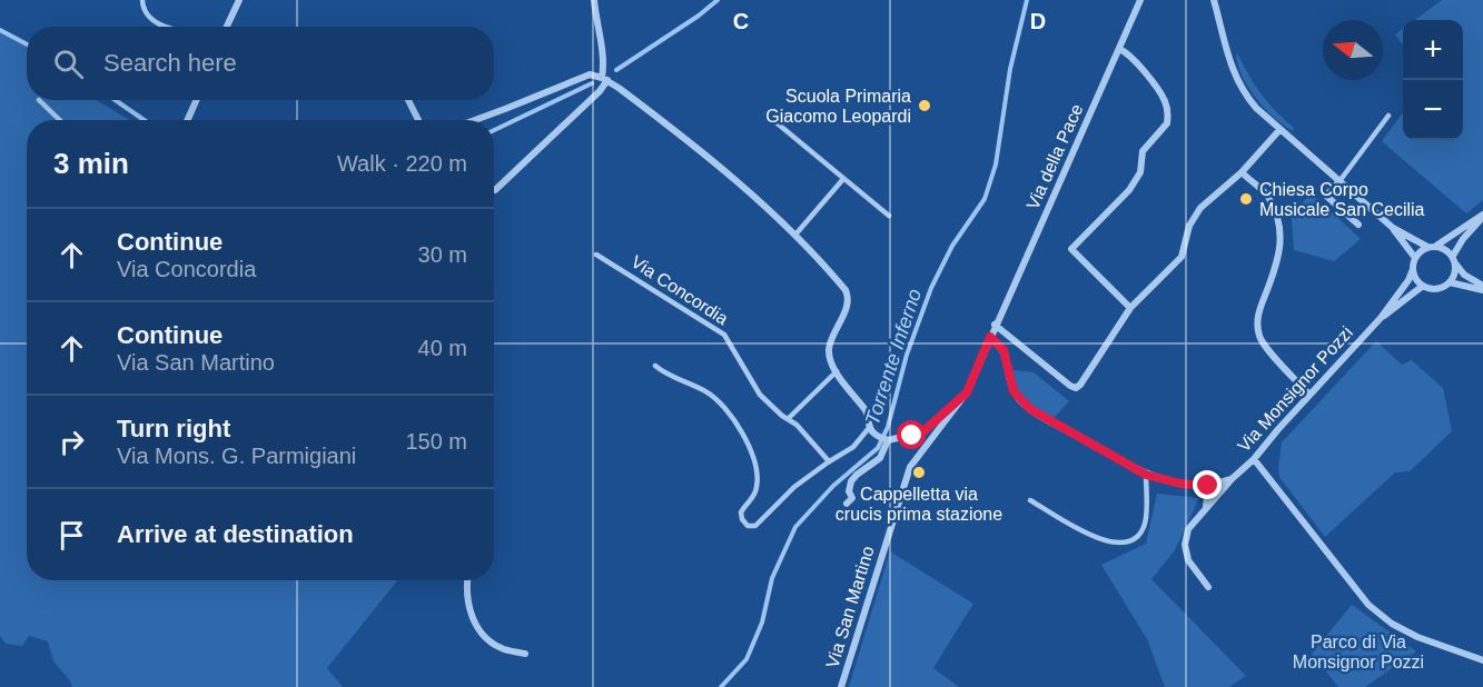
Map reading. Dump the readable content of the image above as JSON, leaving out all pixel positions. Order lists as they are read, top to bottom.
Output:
{
  "streets": {
    "street": ["Via della Pace", "Via Monsignor Pozzi", "Via San Martino"],
    "lane": ["Via Concordia"]
  },
  "crossings": [
    ["Via della Pace", "Via San Martino"]
  ],
  "water": ["Torrente Inferno"],
  "parks": ["Parco di Via Monsignor Pozzi"],
  "places": ["Scuola Primaria Giacomo Leopardi", "Chiesa Corpo Musicale San Cecilia", "Cappelletta via crucis prima stazione"],
  "north": "left",
  "page": {
    "map_buttons": ["+", "−"],
    "search": "Search here",
    "heading": ["3 min", "Walk · 220 m"],
    "list": [
      ["Continue", "Via Concordia", "30 m"],
      ["Continue", "Via San Martino", "40 m"],
      ["Turn right", "Via Mons. G. Parmigiani", "150 m"],
      "Arrive at destination"
    ]
  },
  "grid": {
    "columns": ["C", "D"]
  }
}
